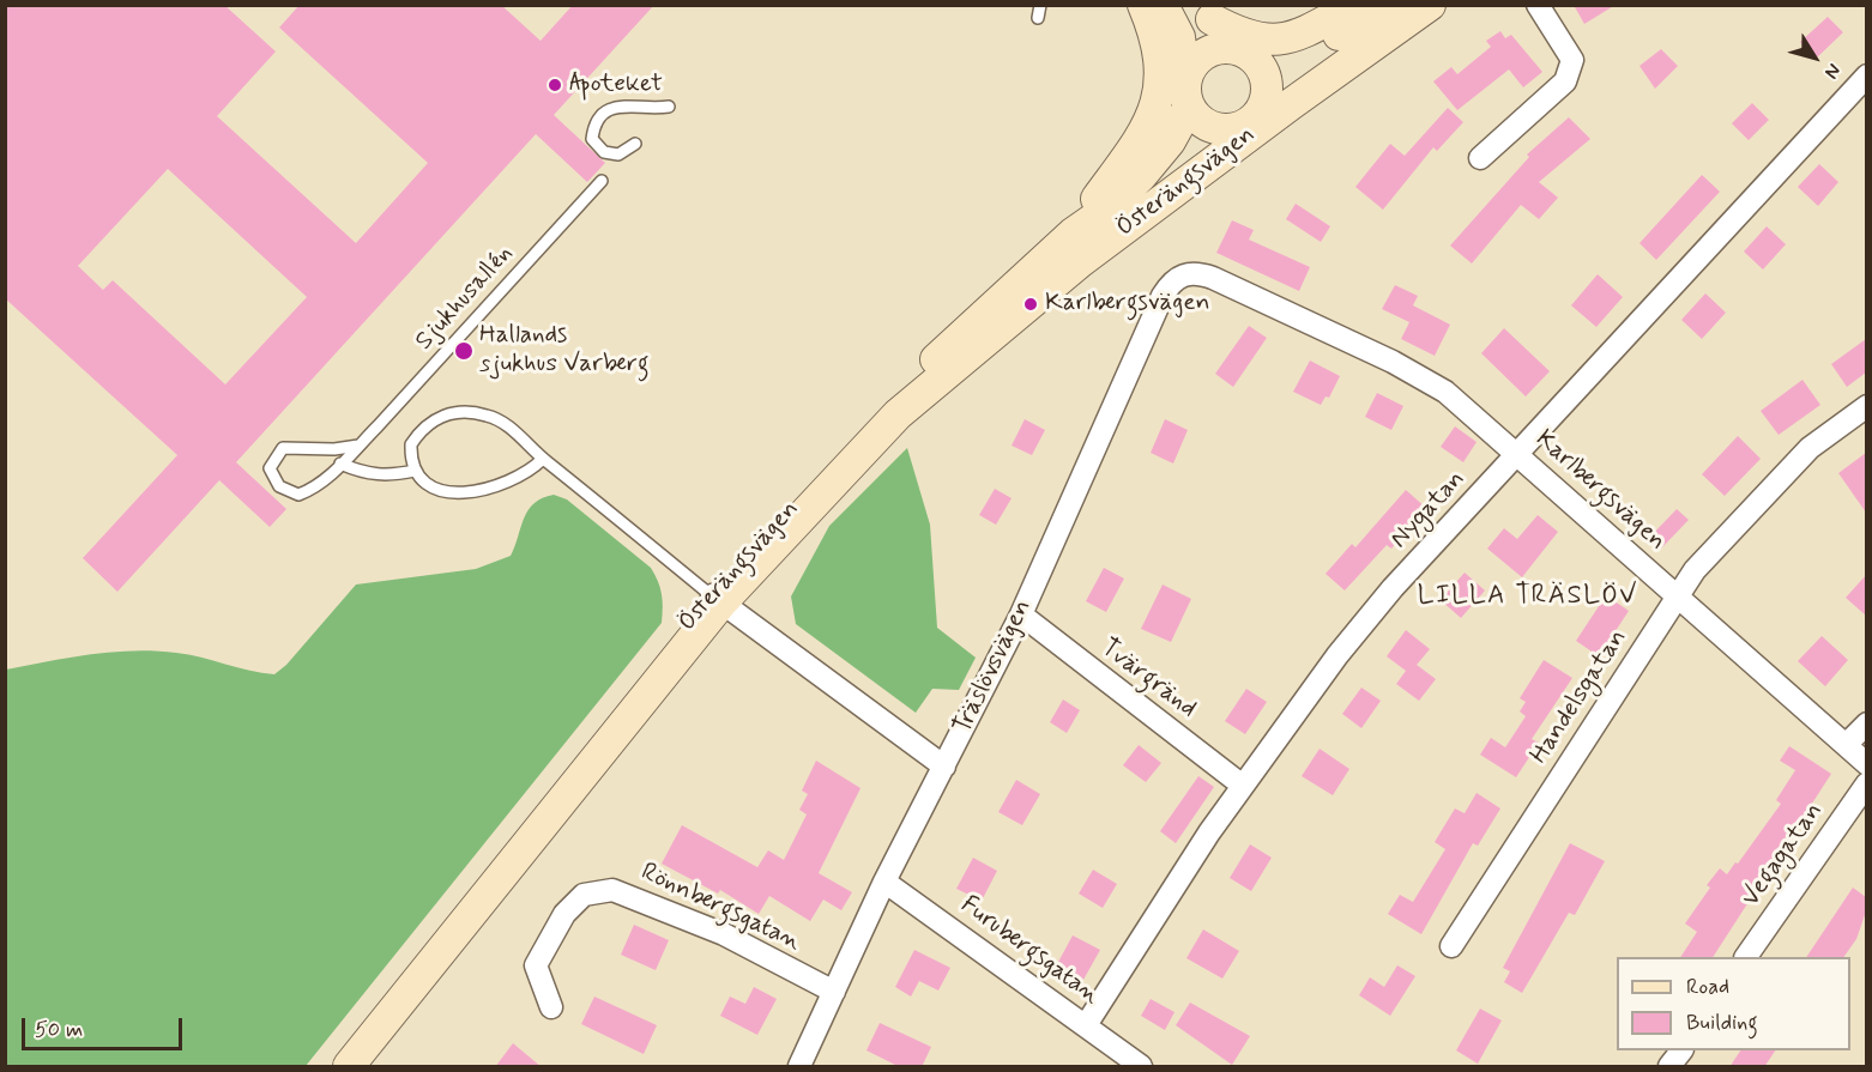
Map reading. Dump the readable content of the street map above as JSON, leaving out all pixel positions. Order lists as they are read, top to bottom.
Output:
{
  "streets": {
    "street": [
      "Österängsvägen",
      "Karlbergsvägen",
      "Nygatan",
      "Träslövsvägen",
      "Tvärgränd",
      "Handelsgatan",
      "Vegagatan",
      "Rönnbergsgatan",
      "Furubergsgatan"
    ],
    "lane": ["Sjukhusallén"]
  },
  "crossings": [
    ["Karlbergsvägen", "Nygatan"],
    ["Karlbergsvägen", "Träslövsvägen"],
    ["Karlbergsvägen", "Handelsgatan"],
    ["Nygatan", "Tvärgränd"],
    ["Nygatan", "Furubergsgatan"],
    ["Träslövsvägen", "Tvärgränd"],
    ["Träslövsvägen", "Rönnbergsgatan"],
    ["Träslövsvägen", "Furubergsgatan"]
  ],
  "districts": ["LILLA TRÄSLÖV"],
  "places": ["Apoteket", "Karlbergsvägen", "Hallands sjukhus Varberg"],
  "legend": ["Road", "Building"],
  "scale_bar": "50 m",
  "north": "bottom right"
}
